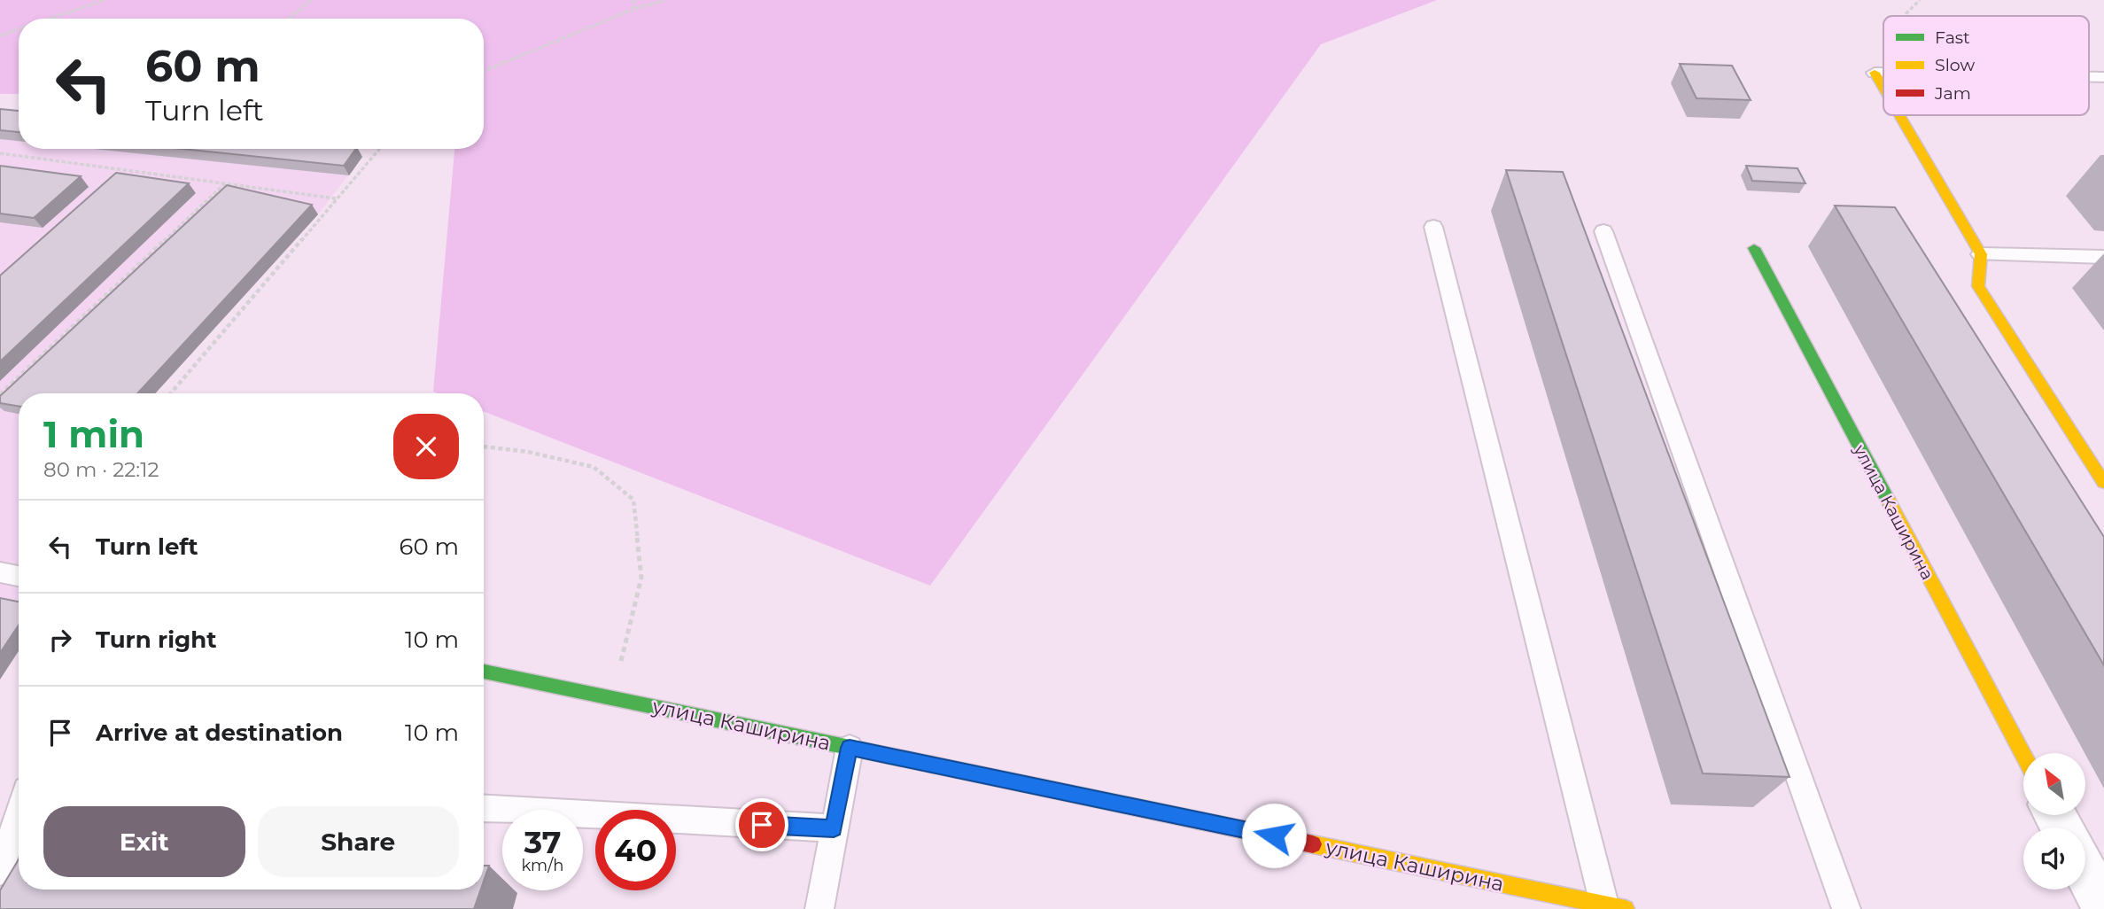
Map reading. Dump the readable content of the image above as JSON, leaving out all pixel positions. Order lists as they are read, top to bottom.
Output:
{
  "streets": {
    "street": ["улица Каширина"]
  },
  "legend": ["Fast", "Slow", "Jam"],
  "north": "top left",
  "page": {
    "turn": ["60 m", "Turn left"],
    "heading": ["1 min", "80 m · 22:12"],
    "list": [
      {
        "name": "Turn left",
        "value": "60 m"
      },
      {
        "name": "Turn right",
        "value": "10 m"
      },
      {
        "name": "Arrive at destination",
        "value": "10 m"
      }
    ],
    "buttons": ["Exit", "Share"],
    "speed": "37 km/h",
    "limit": "40"
  }
}
